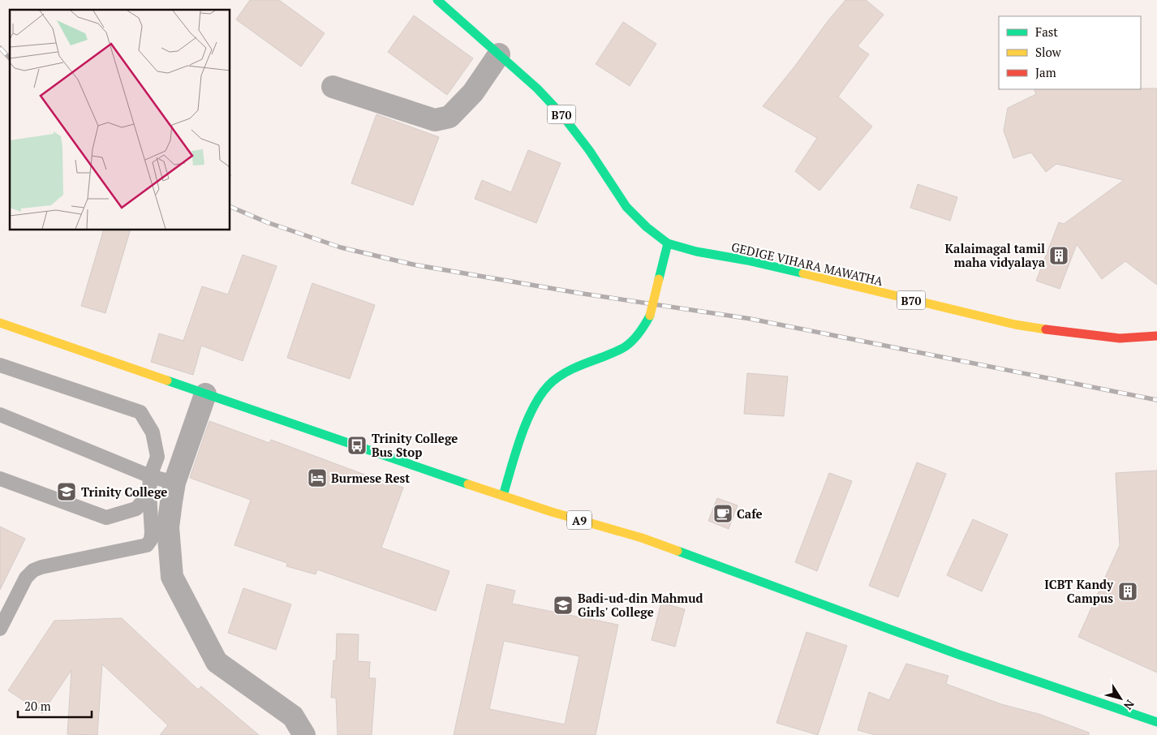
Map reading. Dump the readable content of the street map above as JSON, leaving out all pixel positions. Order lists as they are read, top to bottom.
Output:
{
  "streets": {
    "main road": ["B70", "GEDIGE VIHARA MAWATHA", "A9"]
  },
  "crossings": [
    ["B70", "GEDIGE VIHARA MAWATHA"]
  ],
  "places": {
    "building": ["Kalaimagal tamil maha vidyalaya", "ICBT Kandy Campus"],
    "bus stop": ["Trinity College Bus Stop"],
    "hotel": ["Burmese Rest"],
    "school or university": ["Trinity College", "Badi-ud-din Mahmud Girls' College"],
    "cafe": ["Cafe"]
  },
  "legend": ["Fast", "Slow", "Jam"],
  "scale_bar": "20 m",
  "north": "bottom right"
}
